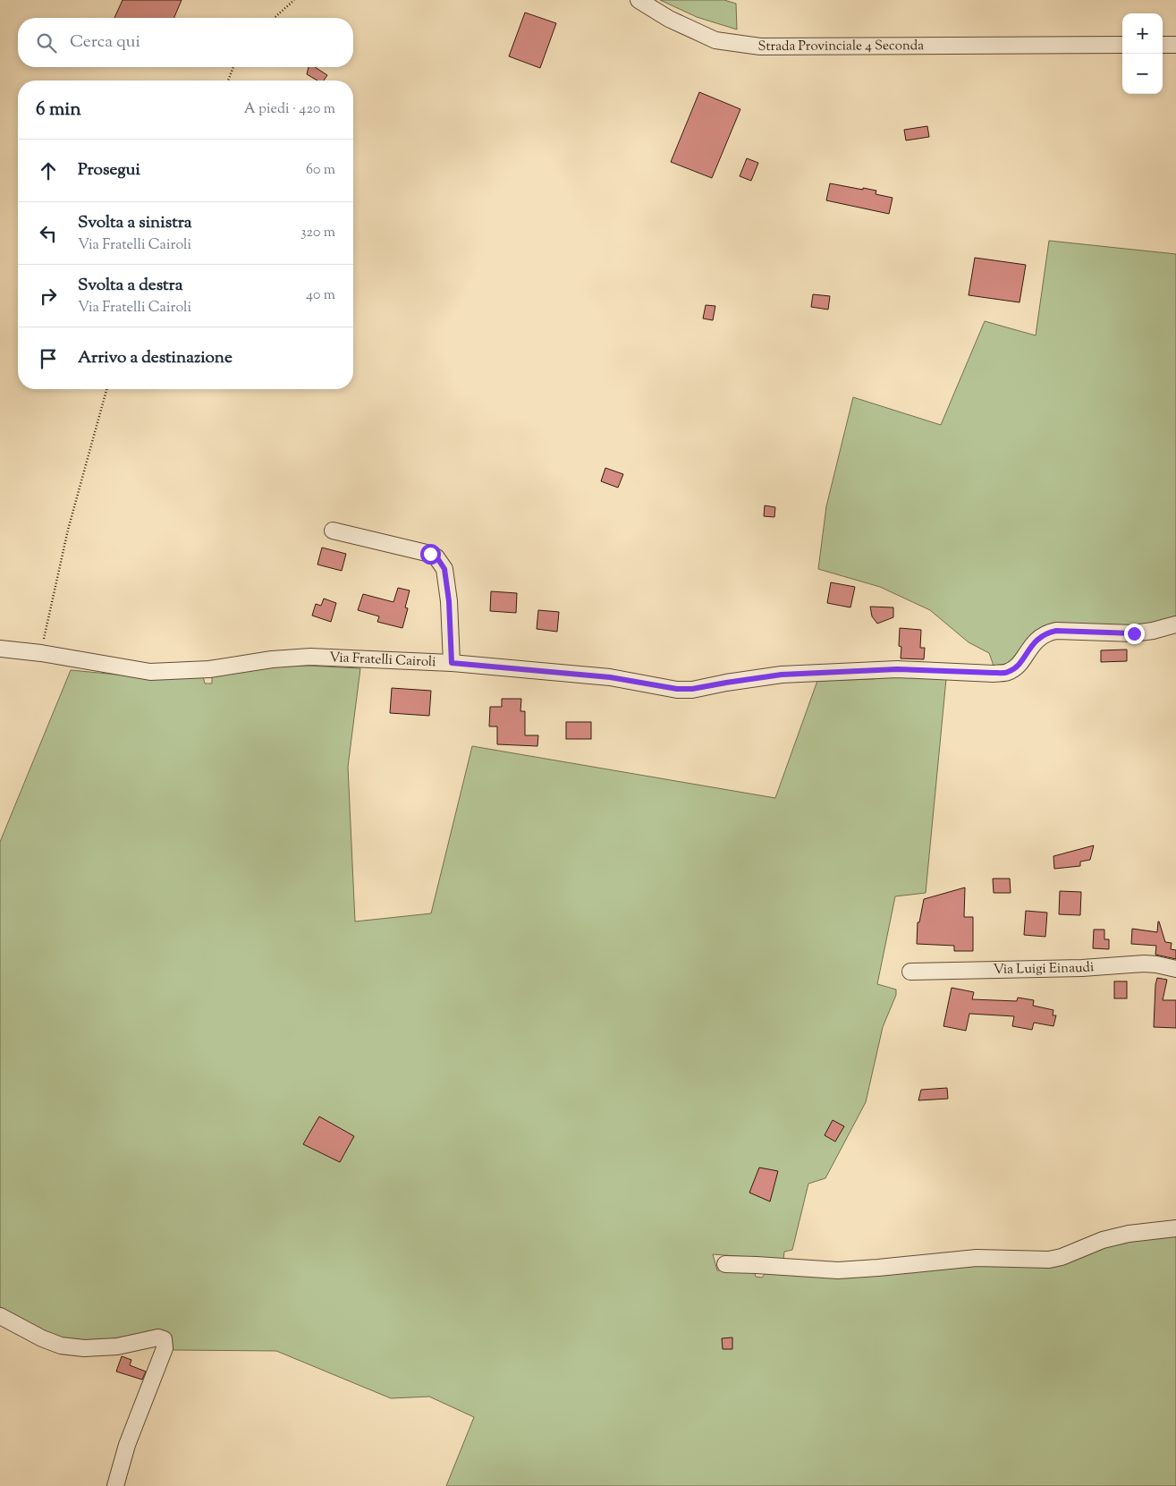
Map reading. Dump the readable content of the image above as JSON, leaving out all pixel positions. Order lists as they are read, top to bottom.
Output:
{
  "streets": {
    "street": ["Strada Provinciale 4 Seconda", "Via Fratelli Cairoli", "Via Luigi Einaudi"]
  },
  "page": {
    "map_buttons": ["+", "−"],
    "search": "Cerca qui",
    "heading": ["6 min", "A piedi · 420 m"],
    "list": [
      ["Prosegui", "60 m"],
      ["Svolta a sinistra", "Via Fratelli Cairoli", "320 m"],
      ["Svolta a destra", "Via Fratelli Cairoli", "40 m"],
      "Arrivo a destinazione"
    ]
  }
}
